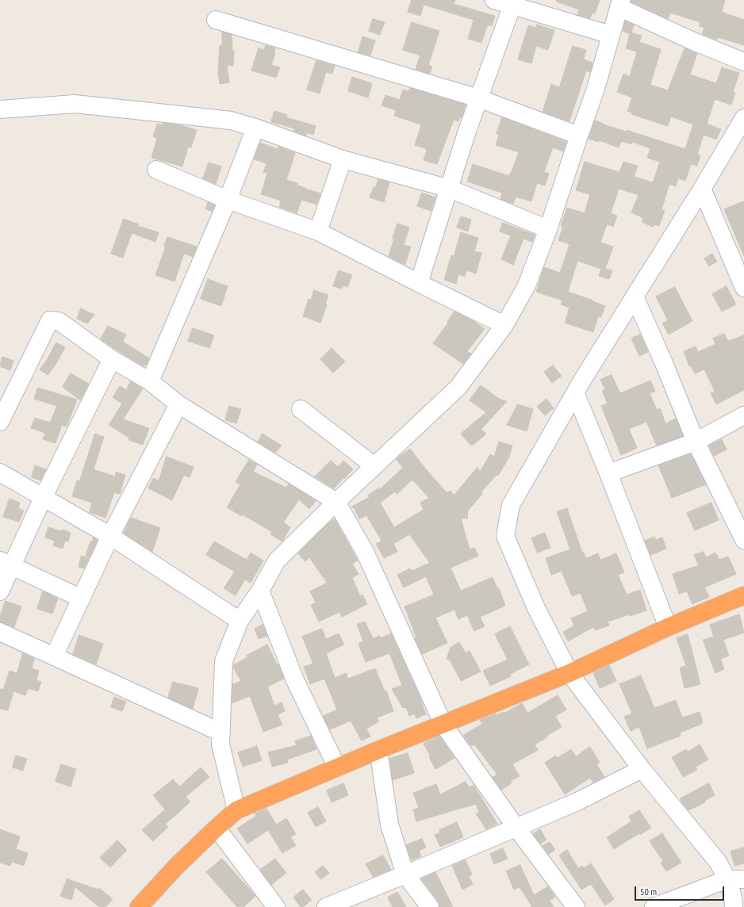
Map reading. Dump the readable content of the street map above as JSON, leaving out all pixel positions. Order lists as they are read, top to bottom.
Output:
{
  "scale_bar": "50 m"
}
